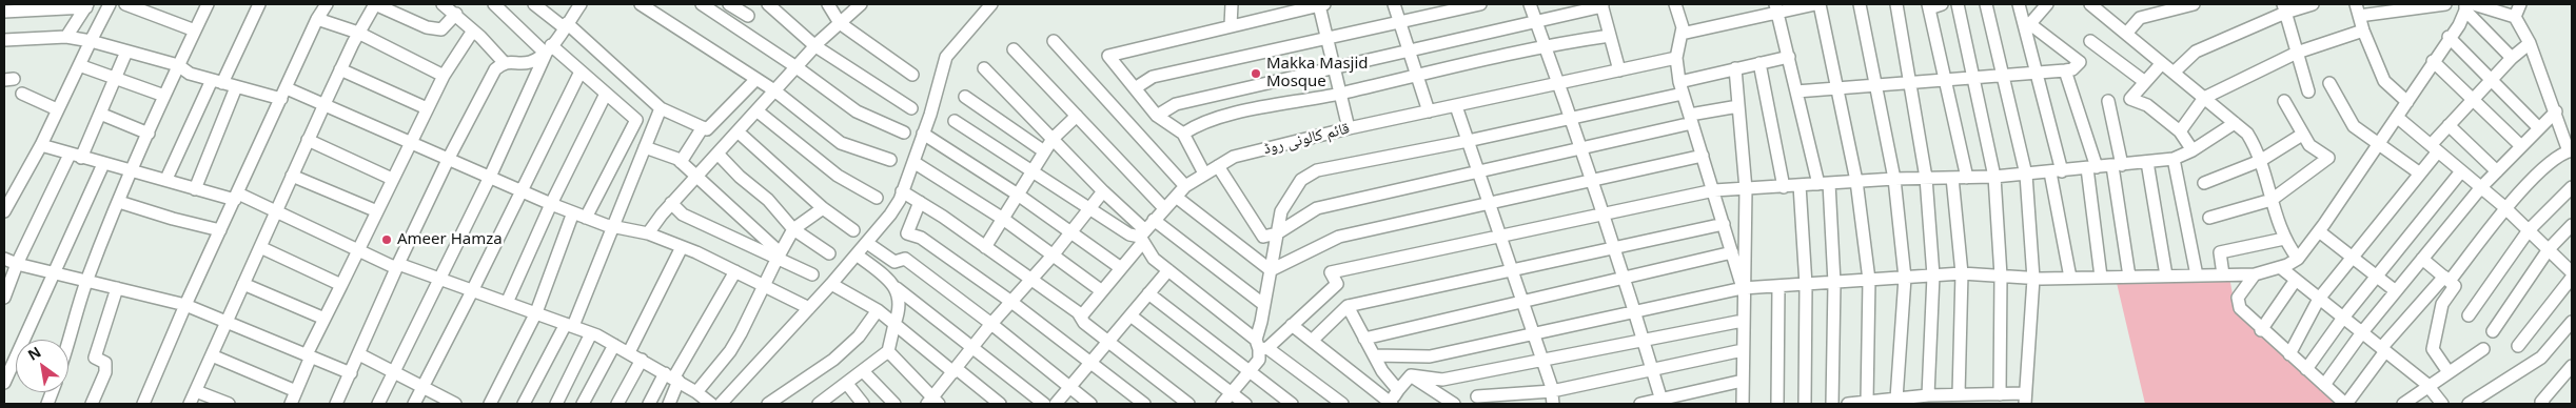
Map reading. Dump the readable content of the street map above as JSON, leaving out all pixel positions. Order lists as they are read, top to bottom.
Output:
{
  "streets": {
    "street": ["قائم کالونی روڈ"]
  },
  "places": ["Makka Masjid Mosque", "Ameer Hamza"],
  "north": "top left"
}
